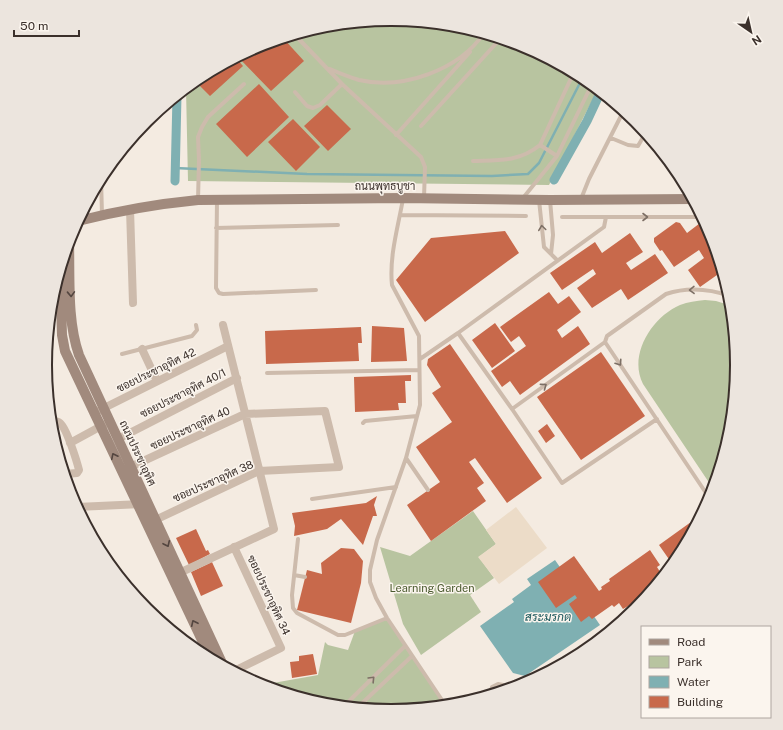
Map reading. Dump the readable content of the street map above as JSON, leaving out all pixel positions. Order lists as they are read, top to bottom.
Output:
{
  "streets": {
    "main road": ["ถนนพุทธบูชา", "ถนนประชาอุทิศ"],
    "street": [
      "ซอยประชาอุทิศ 42",
      "ซอยประชาอุทิศ 40/1",
      "ซอยประชาอุทิศ 40",
      "ซอยประชาอุทิศ 38",
      "ซอยประชาอุทิศ 34"
    ]
  },
  "crossings": [
    ["ซอยประชาอุทิศ 42", "ถนนประชาอุทิศ"],
    ["ซอยประชาอุทิศ 40/1", "ถนนประชาอุทิศ"],
    ["ซอยประชาอุทิศ 40", "ถนนประชาอุทิศ"],
    ["ซอยประชาอุทิศ 40", "ซอยประชาอุทิศ 38"],
    ["ถนนประชาอุทิศ", "ซอยประชาอุทิศ 38"]
  ],
  "water": ["สระมรกต"],
  "parks": ["Learning Garden"],
  "legend": [
    "Road",
    "Park",
    "Water",
    "Building"
  ],
  "scale_bar": "50 m",
  "north": "bottom right"
}
